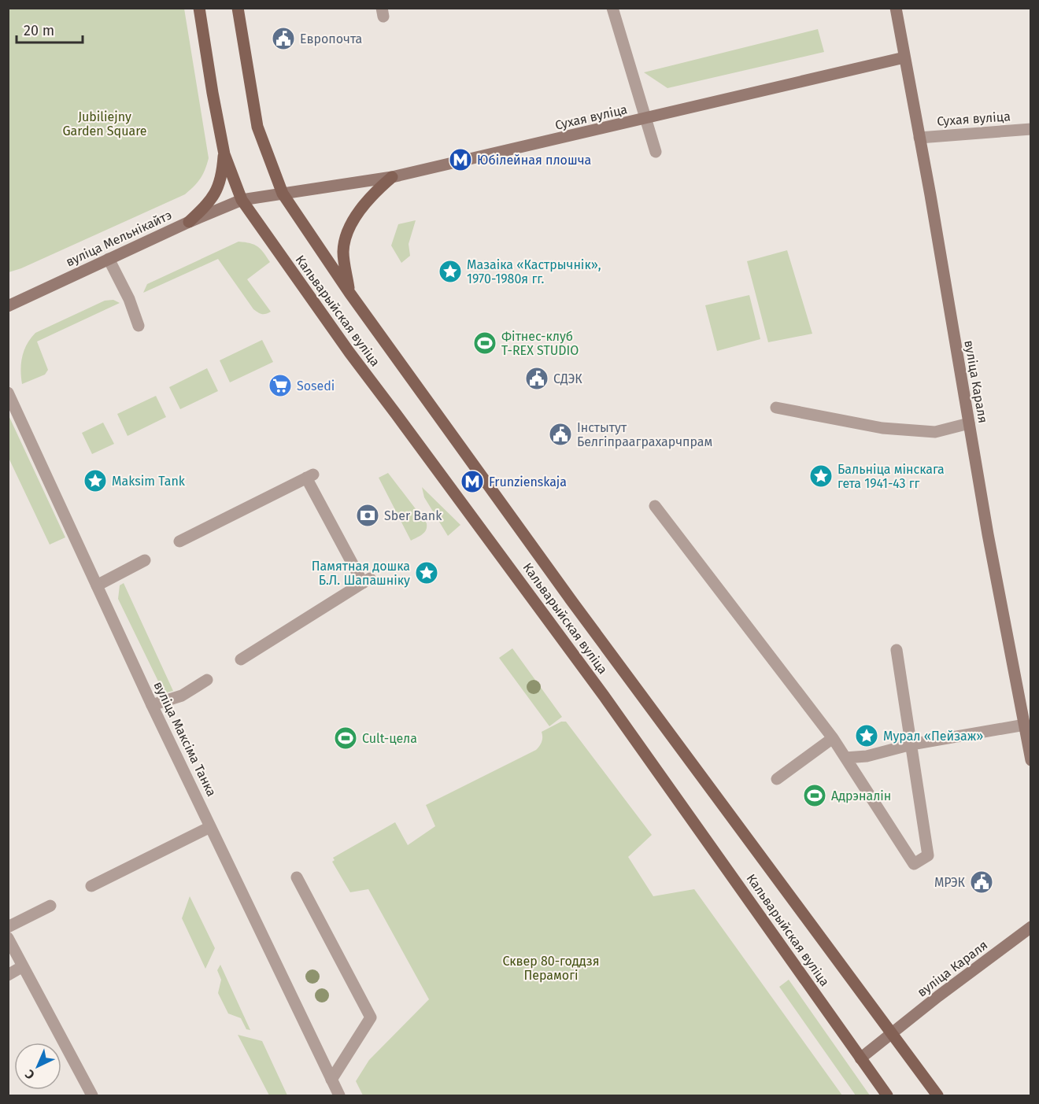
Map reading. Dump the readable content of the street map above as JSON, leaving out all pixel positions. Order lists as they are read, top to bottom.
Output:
{
  "streets": {
    "main road": [
      "Сухая вуліца",
      "вуліца Мельнікайтэ",
      "Кальварыйская вуліца",
      "вуліца Караля"
    ],
    "street": ["вуліца Максіма Танка"]
  },
  "crossings": [
    ["Сухая вуліца", "вуліца Мельнікайтэ"],
    ["Сухая вуліца", "Кальварыйская вуліца"],
    ["Сухая вуліца", "вуліца Караля"],
    ["вуліца Мельнікайтэ", "Кальварыйская вуліца"],
    ["Кальварыйская вуліца", "вуліца Караля"]
  ],
  "parks": ["Jubiliejny Garden Square", "Сквер 80-годдзя Перамогі"],
  "places": {
    "public building": [
      "Европочта",
      "СДЭК",
      "Інстытут Белгіпрааграхарчпрам",
      "МРЭК"
    ],
    "metro station": ["Юбілейная плошча", "Frunzienskaja"],
    "place": [
      "Мазаіка «Кастрычнік», 1970-1980я гг.",
      "Бальніца мінскага гета 1941-43 гг",
      "Maksim Tank",
      "Памятная дошка Б.Л. Шапашніку",
      "Мурал «Пейзаж»"
    ],
    "sports": ["Фітнес-клуб T-REX STUDIO", "Cult-цела", "Адрэналін"],
    "supermarket": ["Sosedi"],
    "bank": ["Sber Bank"]
  },
  "scale_bar": "20 m",
  "north": "bottom left"
}
